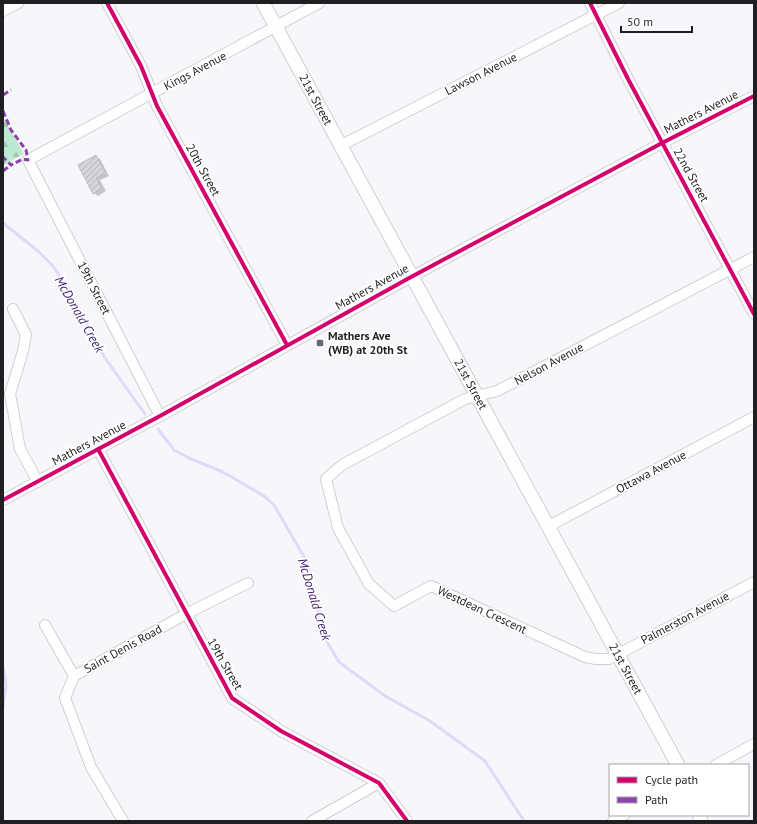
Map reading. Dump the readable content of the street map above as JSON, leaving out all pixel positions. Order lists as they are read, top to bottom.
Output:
{
  "streets": {
    "main road": ["21st Street"],
    "street": [
      "Kings Avenue",
      "Lawson Avenue",
      "Mathers Avenue",
      "20th Street",
      "22nd Street",
      "19th Street",
      "Nelson Avenue",
      "Ottawa Avenue",
      "Westdean Crescent",
      "Palmerston Avenue",
      "Saint Denis Road"
    ]
  },
  "crossings": [
    ["Kings Avenue", "21st Street"],
    ["Kings Avenue", "20th Street"],
    ["Kings Avenue", "19th Street"],
    ["Lawson Avenue", "21st Street"],
    ["Lawson Avenue", "22nd Street"],
    ["21st Street", "Mathers Avenue"],
    ["21st Street", "Nelson Avenue"],
    ["21st Street", "Ottawa Avenue"],
    ["21st Street", "Westdean Crescent"],
    ["21st Street", "Palmerston Avenue"],
    ["Mathers Avenue", "20th Street"],
    ["Mathers Avenue", "22nd Street"],
    ["Mathers Avenue", "19th Street"],
    ["22nd Street", "Nelson Avenue"],
    ["19th Street", "Saint Denis Road"],
    ["Nelson Avenue", "Westdean Crescent"],
    ["Westdean Crescent", "Palmerston Avenue"]
  ],
  "water": ["McDonald Creek"],
  "places": {
    "transit": ["Mathers Ave (WB) at 20th St"]
  },
  "legend": ["Cycle path", "Path"],
  "scale_bar": "50 m"
}
